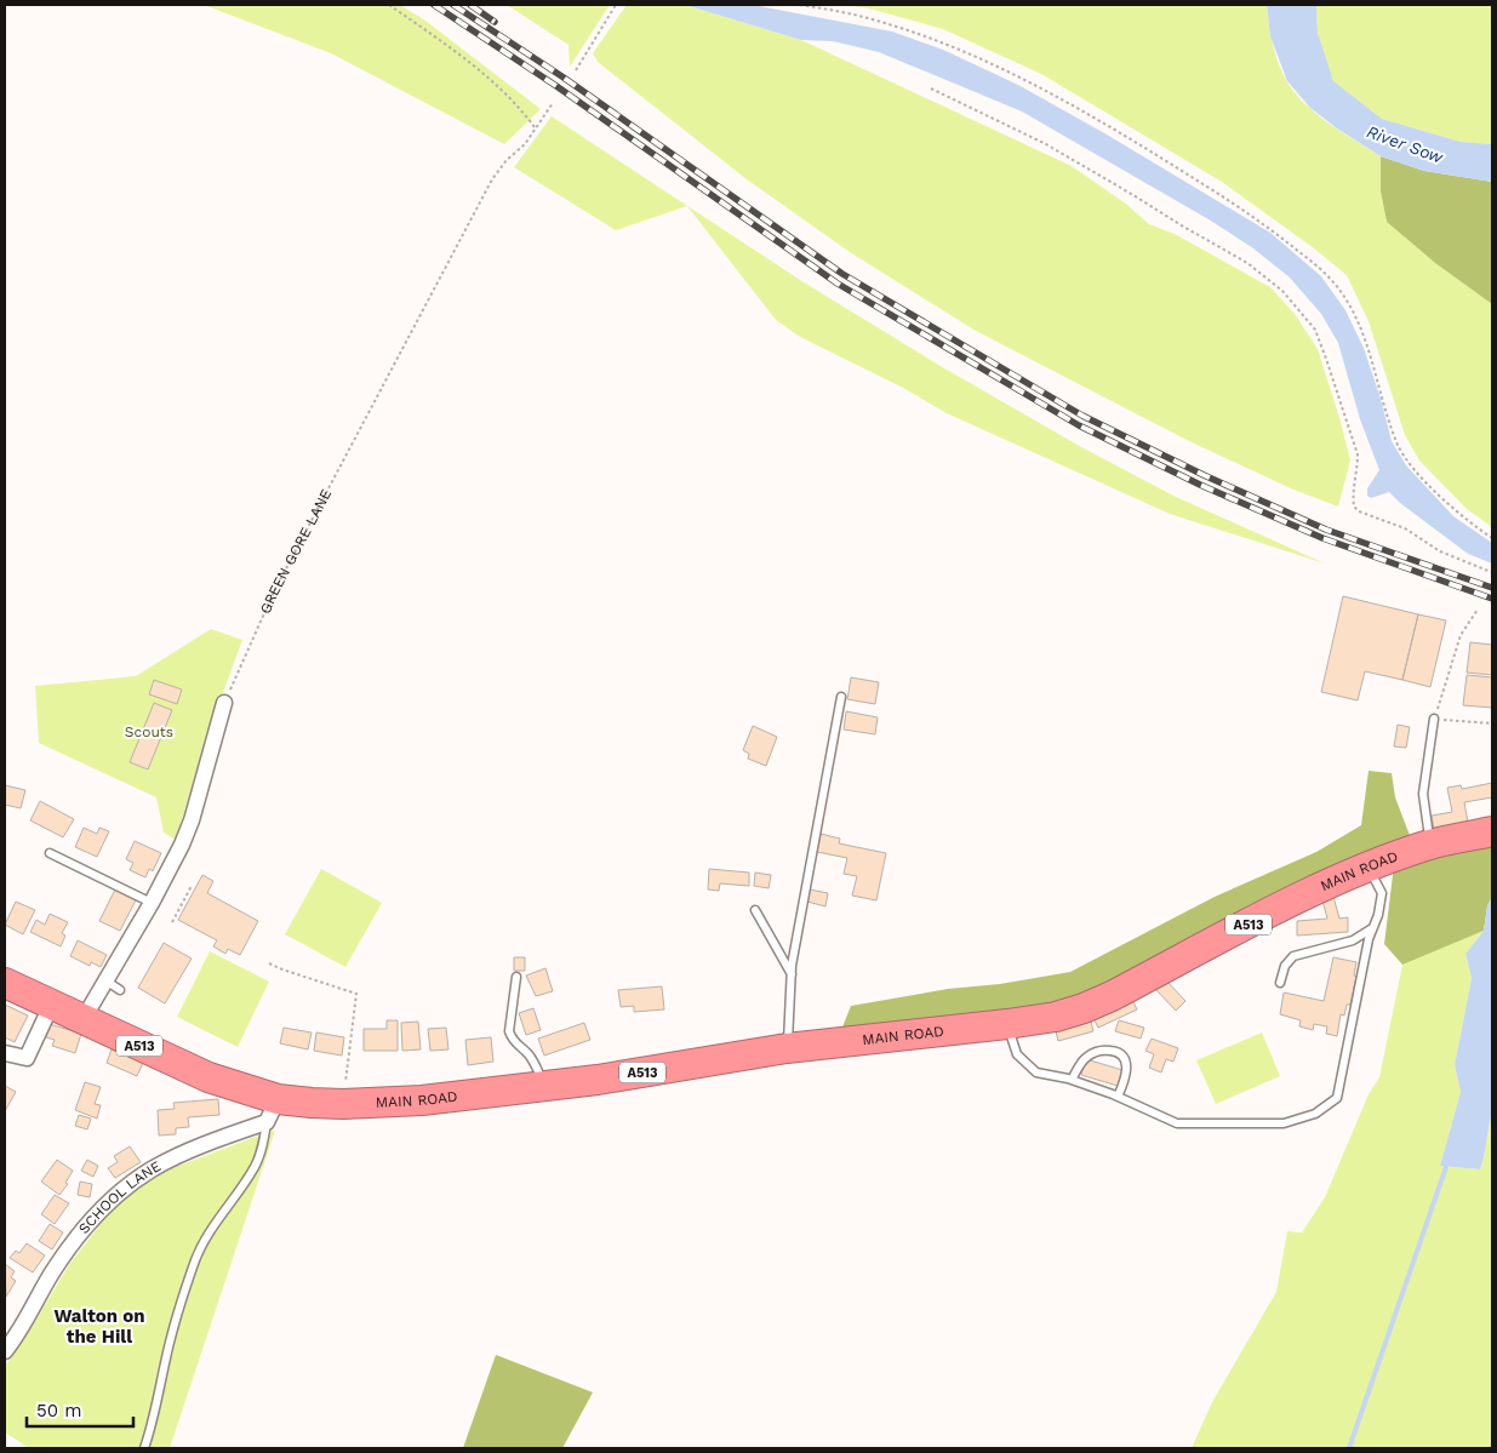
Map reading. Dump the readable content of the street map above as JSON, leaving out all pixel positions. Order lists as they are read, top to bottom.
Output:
{
  "streets": {
    "highway": ["MAIN ROAD", "A513"],
    "street": ["SCHOOL LANE"],
    "path": ["GREEN GORE LANE"]
  },
  "crossings": [
    ["MAIN ROAD", "A513"],
    ["MAIN ROAD", "SCHOOL LANE"],
    ["A513", "SCHOOL LANE"]
  ],
  "districts": ["Walton on the Hill"],
  "water": ["River Sow"],
  "parks": ["Scouts"],
  "scale_bar": "50 m"
}
